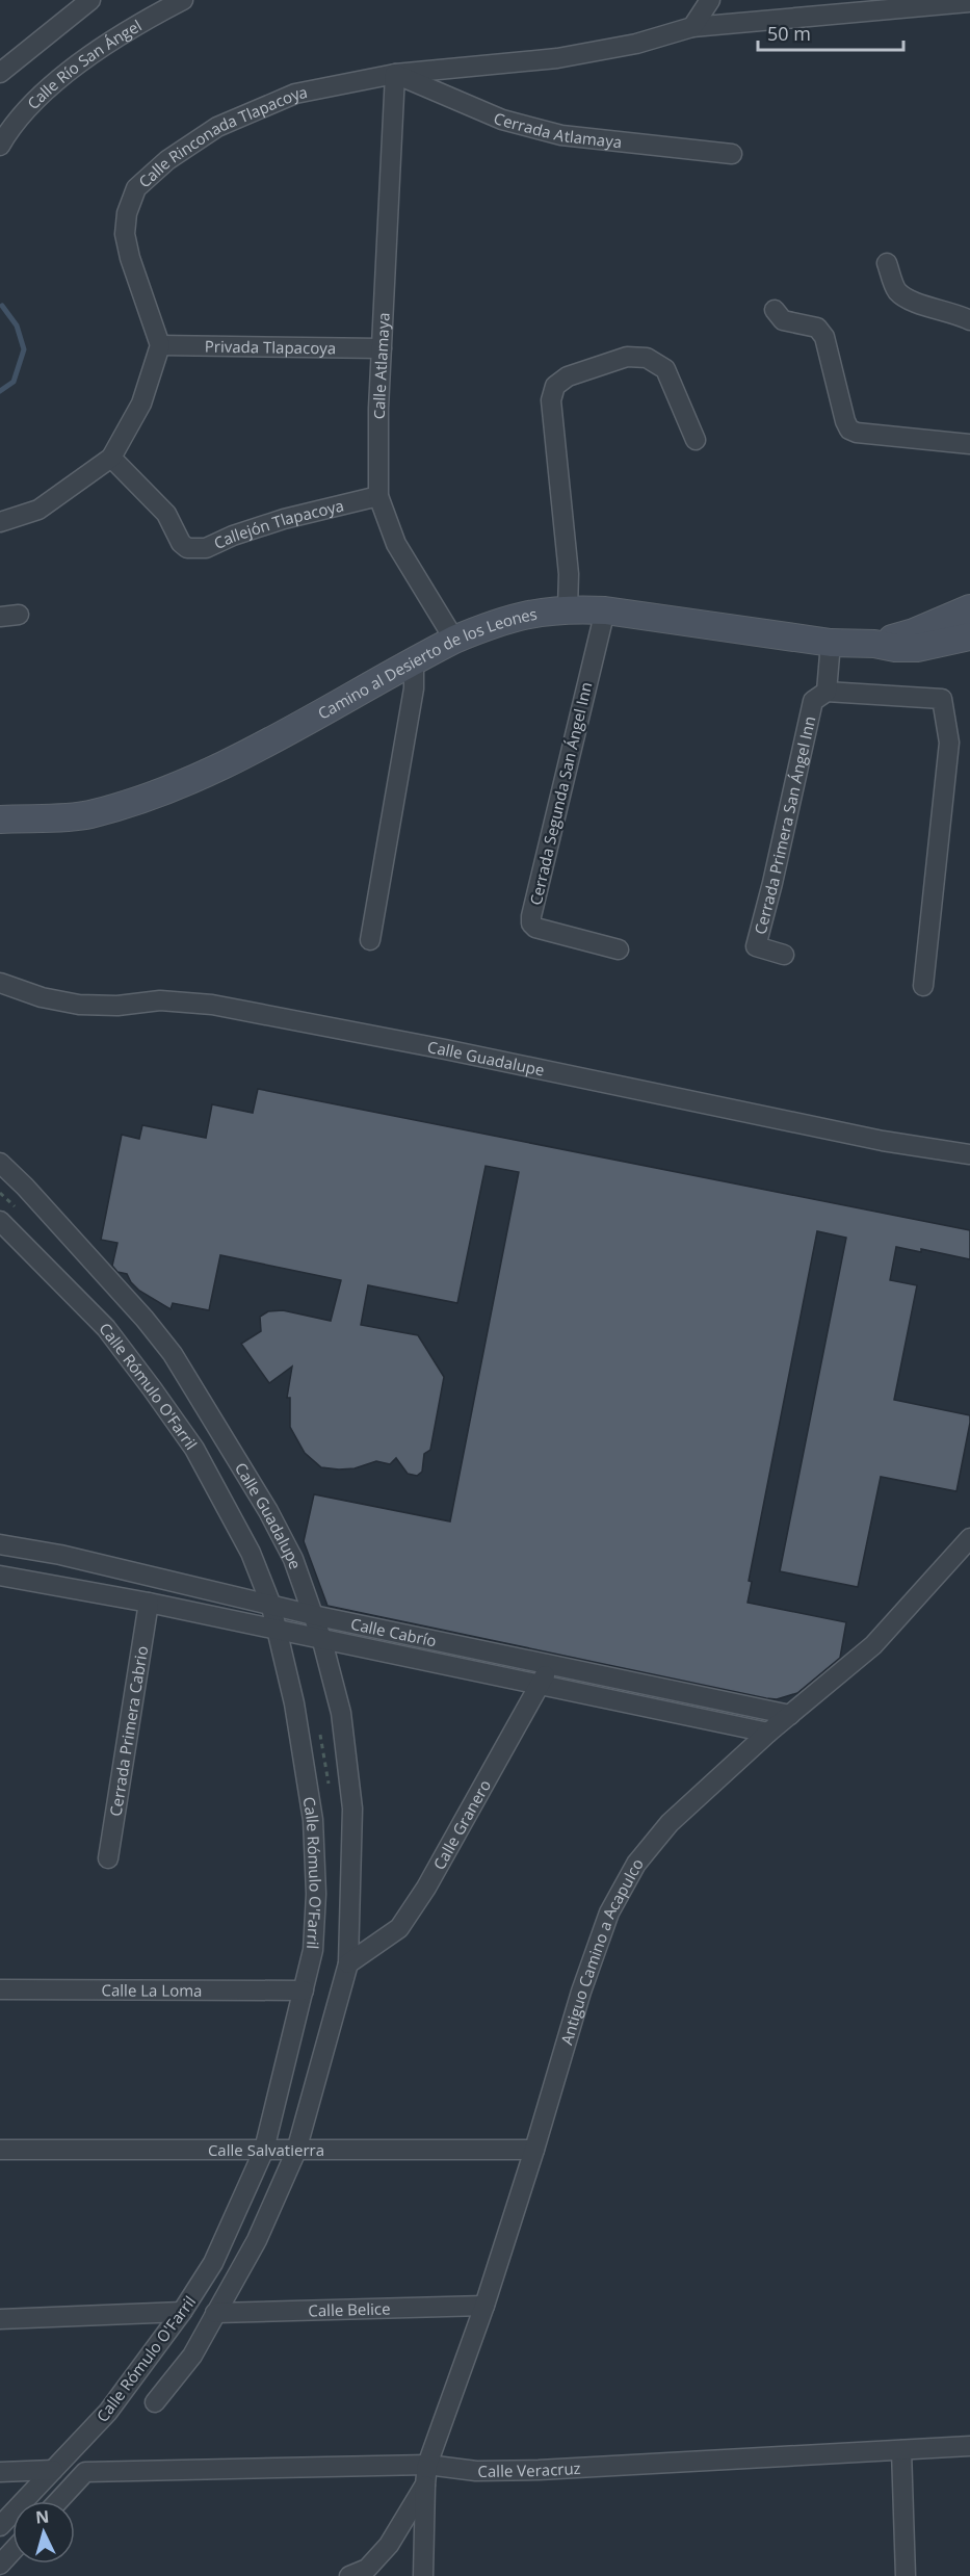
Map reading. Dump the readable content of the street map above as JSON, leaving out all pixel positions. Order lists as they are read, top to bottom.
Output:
{
  "streets": {
    "main road": ["Camino al Desierto de los Leones"],
    "street": [
      "Calle Río San Ángel",
      "Cerrada Atlamaya",
      "Calle Rinconada Tlapacoya",
      "Privada Tlapacoya",
      "Calle Atlamaya",
      "Callejón Tlapacoya",
      "Cerrada Segunda San Ángel Inn",
      "Cerrada Primera San Ángel Inn",
      "Calle Guadalupe",
      "Calle Rómulo O'Farril",
      "Calle Cabrío",
      "Cerrada Primera Cabrio",
      "Calle Granero",
      "Antiguo Camino a Acapulco",
      "Calle La Loma",
      "Calle Salvatierra",
      "Calle Belice",
      "Calle Veracruz"
    ]
  },
  "crossings": [
    ["Cerrada Atlamaya", "Calle Rinconada Tlapacoya"],
    ["Cerrada Atlamaya", "Calle Atlamaya"],
    ["Calle Rinconada Tlapacoya", "Privada Tlapacoya"],
    ["Calle Rinconada Tlapacoya", "Calle Atlamaya"],
    ["Privada Tlapacoya", "Calle Atlamaya"],
    ["Calle Atlamaya", "Callejón Tlapacoya"],
    ["Calle Atlamaya", "Camino al Desierto de los Leones"],
    ["Camino al Desierto de los Leones", "Cerrada Segunda San Ángel Inn"],
    ["Calle Guadalupe", "Calle Rómulo O'Farril"],
    ["Calle Guadalupe", "Calle Cabrío"],
    ["Calle Rómulo O'Farril", "Calle Cabrío"],
    ["Calle Rómulo O'Farril", "Calle Granero"],
    ["Calle Rómulo O'Farril", "Calle La Loma"],
    ["Calle Rómulo O'Farril", "Calle Salvatierra"],
    ["Calle Rómulo O'Farril", "Calle Belice"],
    ["Calle Cabrío", "Cerrada Primera Cabrio"],
    ["Calle Cabrío", "Calle Granero"],
    ["Calle Cabrío", "Antiguo Camino a Acapulco"],
    ["Antiguo Camino a Acapulco", "Calle Salvatierra"],
    ["Antiguo Camino a Acapulco", "Calle Belice"],
    ["Antiguo Camino a Acapulco", "Calle Veracruz"]
  ],
  "scale_bar": "50 m",
  "north": "top"
}
